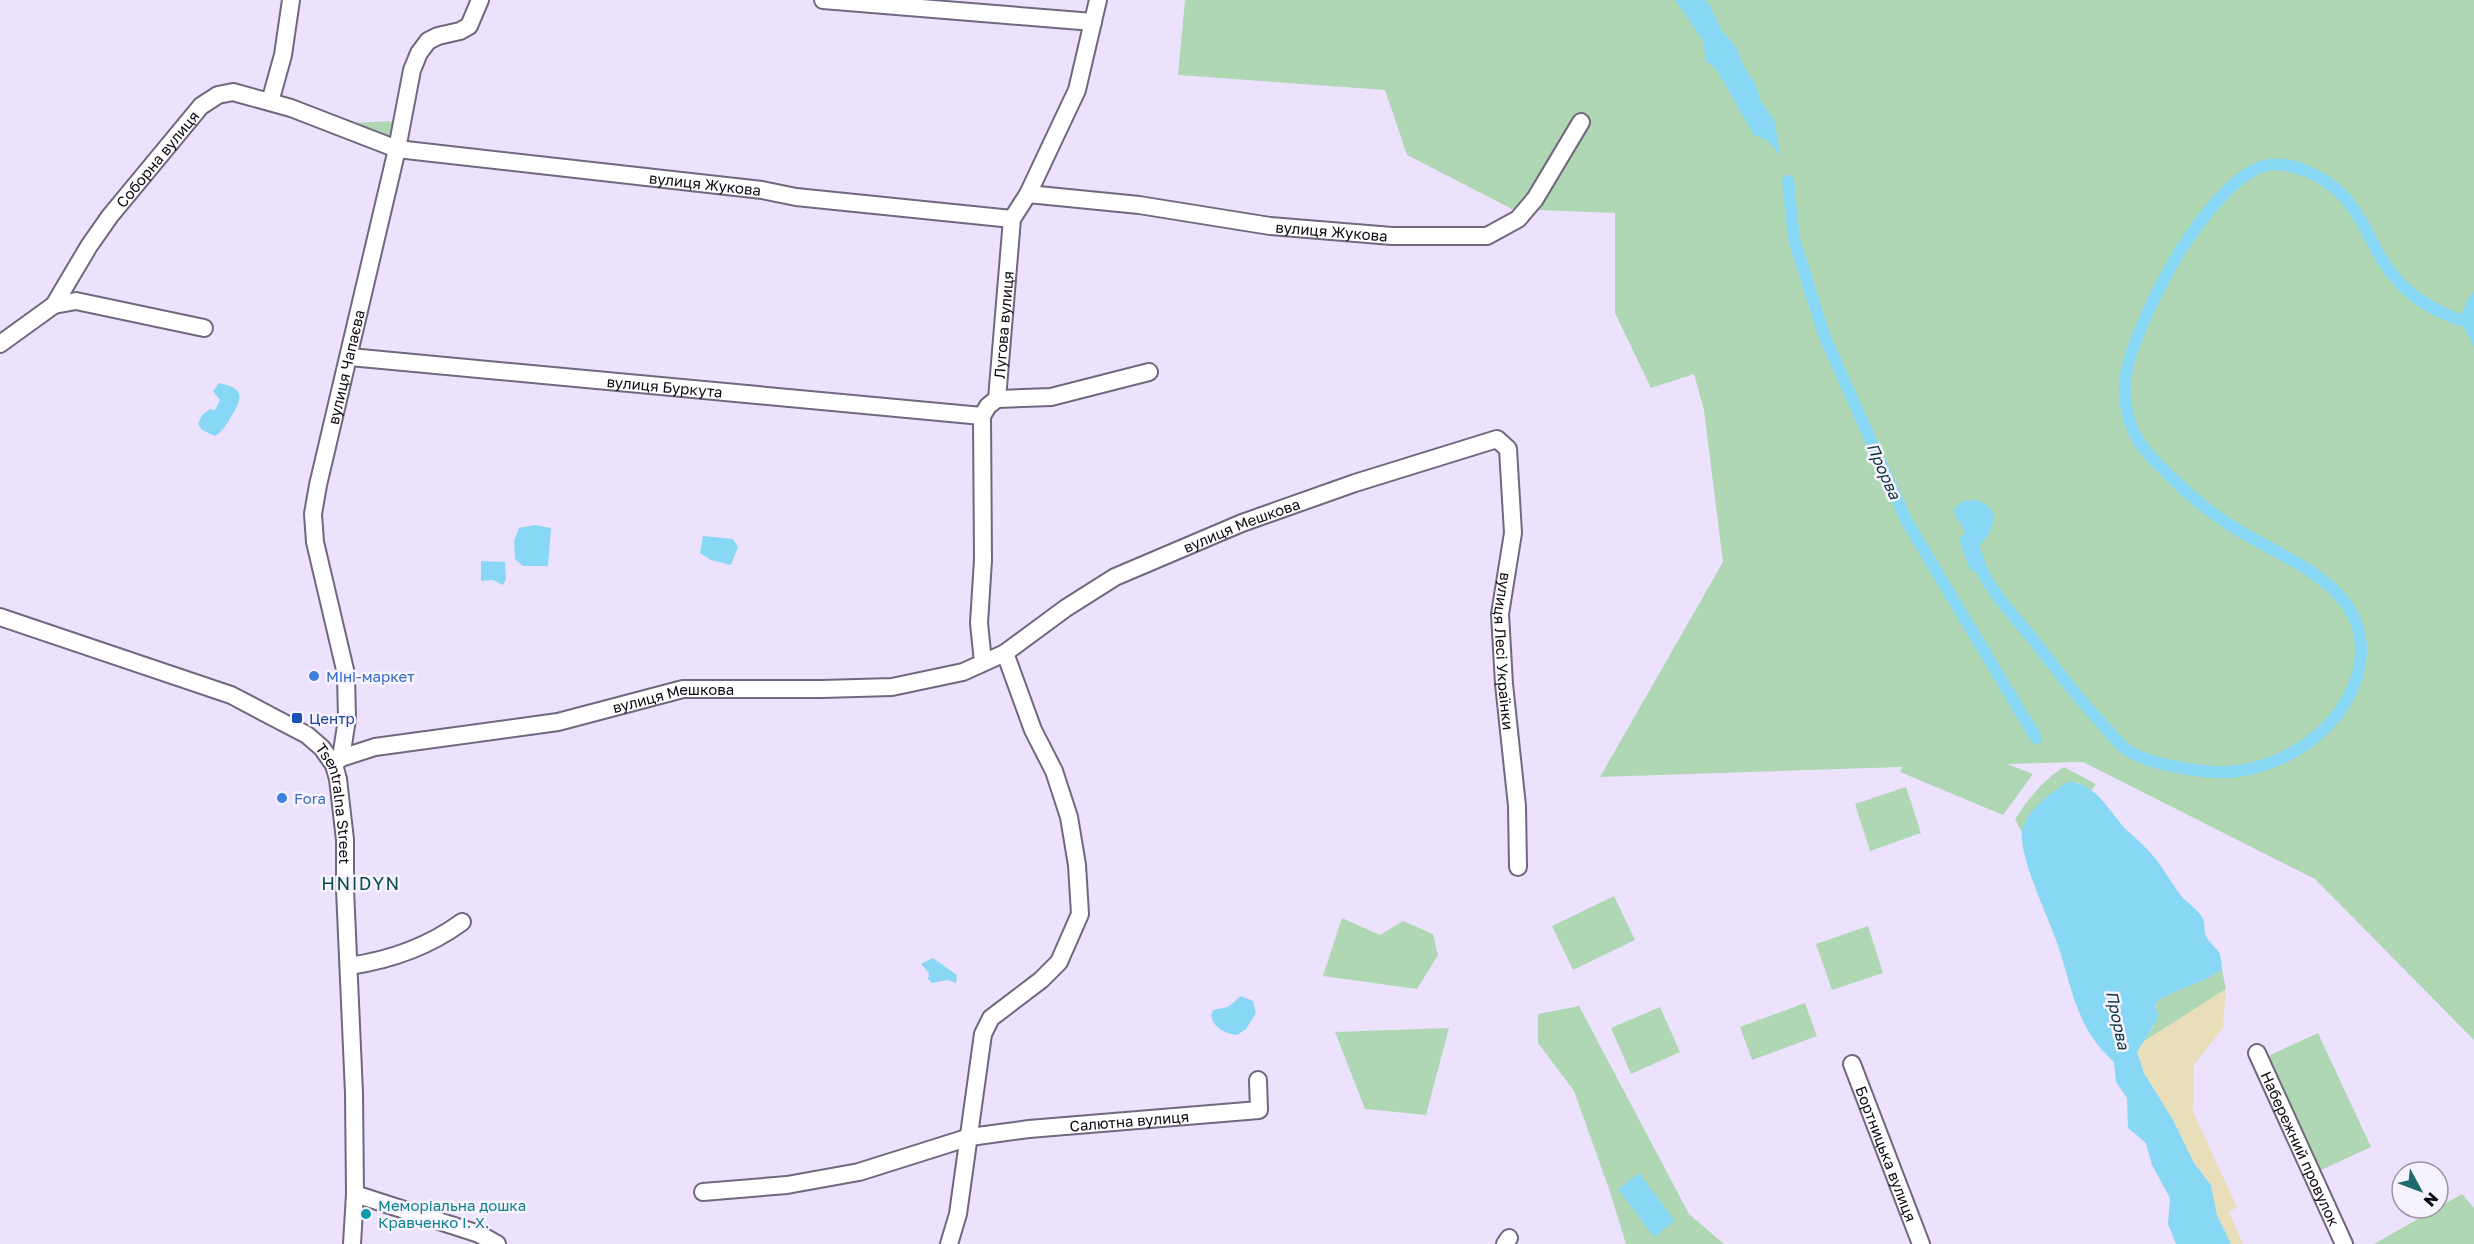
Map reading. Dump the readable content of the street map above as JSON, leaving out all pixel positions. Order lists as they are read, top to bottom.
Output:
{
  "streets": {
    "street": [
      "Соборна вулиця",
      "вулиця Жукова",
      "Лугова вулиця",
      "вулиця Чапаєва",
      "вулиця Буркута",
      "вулиця Мешкова",
      "вулиця Лесі Українки",
      "Tsentralna Street",
      "Салютна вулиця",
      "Набережний провулок",
      "Бортницька вулиця"
    ]
  },
  "crossings": [
    ["Соборна вулиця", "вулиця Жукова"],
    ["Соборна вулиця", "вулиця Чапаєва"],
    ["вулиця Жукова", "Лугова вулиця"],
    ["вулиця Жукова", "вулиця Чапаєва"],
    ["Лугова вулиця", "вулиця Буркута"],
    ["вулиця Чапаєва", "вулиця Буркута"],
    ["вулиця Чапаєва", "вулиця Мешкова"],
    ["вулиця Чапаєва", "Tsentralna Street"],
    ["вулиця Мешкова", "вулиця Лесі Українки"],
    ["вулиця Мешкова", "Tsentralna Street"]
  ],
  "districts": ["HNIDYN"],
  "water": ["Прорва"],
  "places": {
    "other": ["Міні-маркет", "Fora", "Меморіальна дошка Кравченко І. Х."],
    "transit": ["Центр"]
  },
  "north": "bottom right"
}
